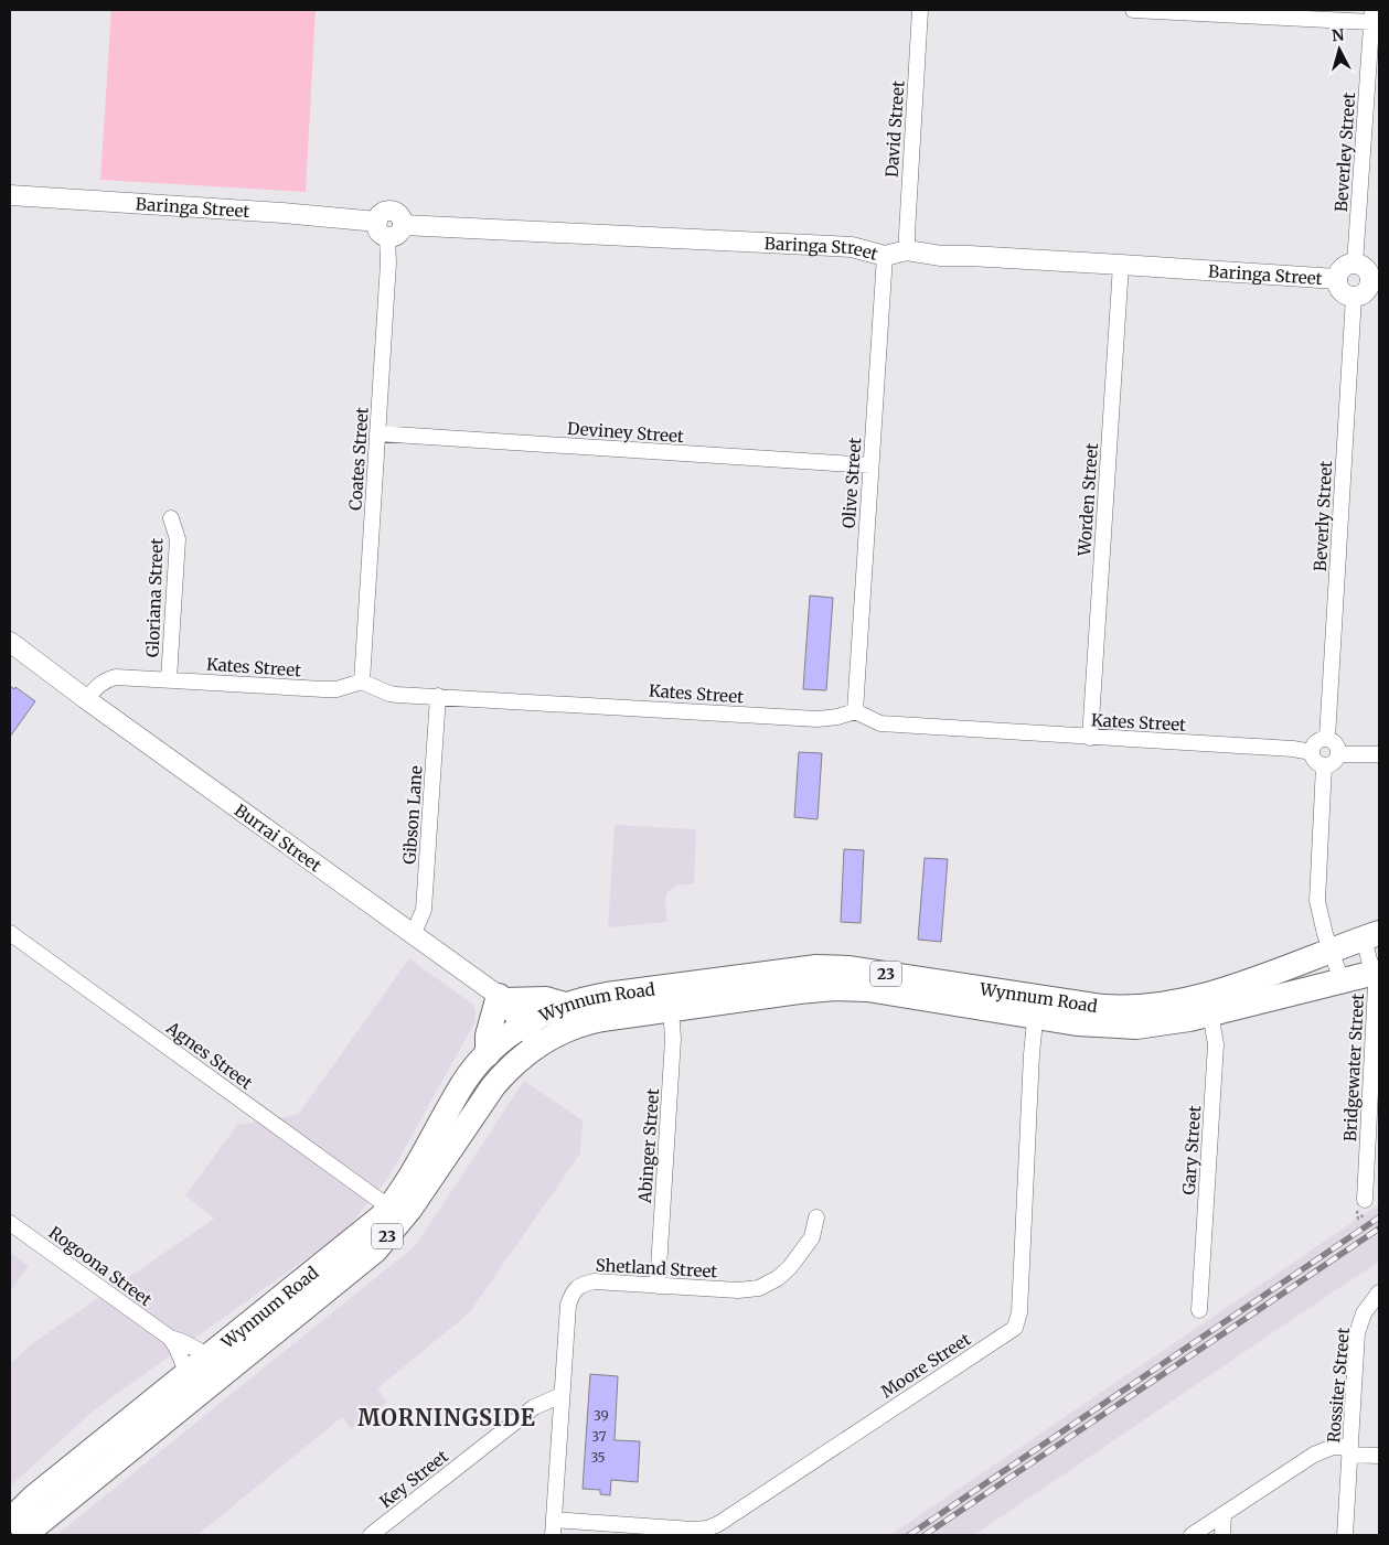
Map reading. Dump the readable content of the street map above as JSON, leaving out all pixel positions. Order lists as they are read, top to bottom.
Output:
{
  "streets": {
    "main road": ["23", "Wynnum Road"],
    "street": [
      "David Street",
      "Beverley Street",
      "Baringa Street",
      "Deviney Street",
      "Coates Street",
      "Olive Street",
      "Worden Street",
      "Beverly Street",
      "Gloriana Street",
      "Kates Street",
      "Gibson Lane",
      "Burrai Street",
      "Agnes Street",
      "Bridgewater Street",
      "Abinger Street",
      "Gary Street",
      "Rogoona Street",
      "Shetland Street",
      "Moore Street",
      "Rossiter Street",
      "Key Street"
    ]
  },
  "crossings": [
    ["David Street", "Baringa Street"],
    ["Beverley Street", "Baringa Street"],
    ["Beverley Street", "Beverly Street"],
    ["Baringa Street", "Coates Street"],
    ["Baringa Street", "Olive Street"],
    ["Baringa Street", "Worden Street"],
    ["Baringa Street", "Beverly Street"],
    ["Deviney Street", "Coates Street"],
    ["Deviney Street", "Olive Street"],
    ["Coates Street", "Kates Street"],
    ["Olive Street", "Kates Street"],
    ["Worden Street", "Kates Street"],
    ["Beverly Street", "Kates Street"],
    ["Gloriana Street", "Kates Street"],
    ["Kates Street", "Gibson Lane"],
    ["Kates Street", "Burrai Street"],
    ["Gibson Lane", "Burrai Street"],
    ["Burrai Street", "Wynnum Road"],
    ["Wynnum Road", "Agnes Street"],
    ["Wynnum Road", "Bridgewater Street"],
    ["Wynnum Road", "Abinger Street"],
    ["Wynnum Road", "Gary Street"],
    ["Wynnum Road", "Rogoona Street"],
    ["Wynnum Road", "Moore Street"],
    ["Abinger Street", "Shetland Street"],
    ["Shetland Street", "Moore Street"],
    ["Shetland Street", "Key Street"]
  ],
  "districts": ["MORNINGSIDE"],
  "house_numbers": ["39", "37", "35"],
  "north": "top"
}
